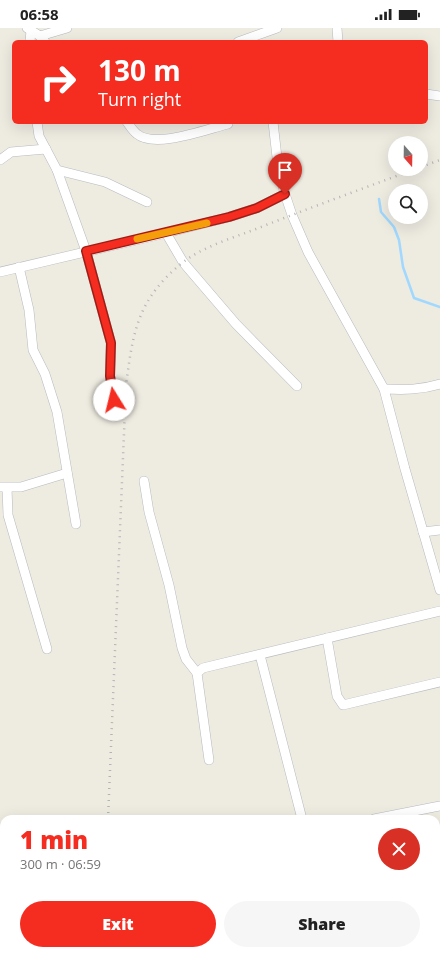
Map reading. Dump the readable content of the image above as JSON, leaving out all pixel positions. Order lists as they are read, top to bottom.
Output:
{
  "north": "bottom",
  "page": {
    "status": "06:58",
    "turn": ["130 m", "Turn right"],
    "heading": ["1 min", "300 m · 06:59"],
    "buttons": ["Exit", "Share"]
  }
}
